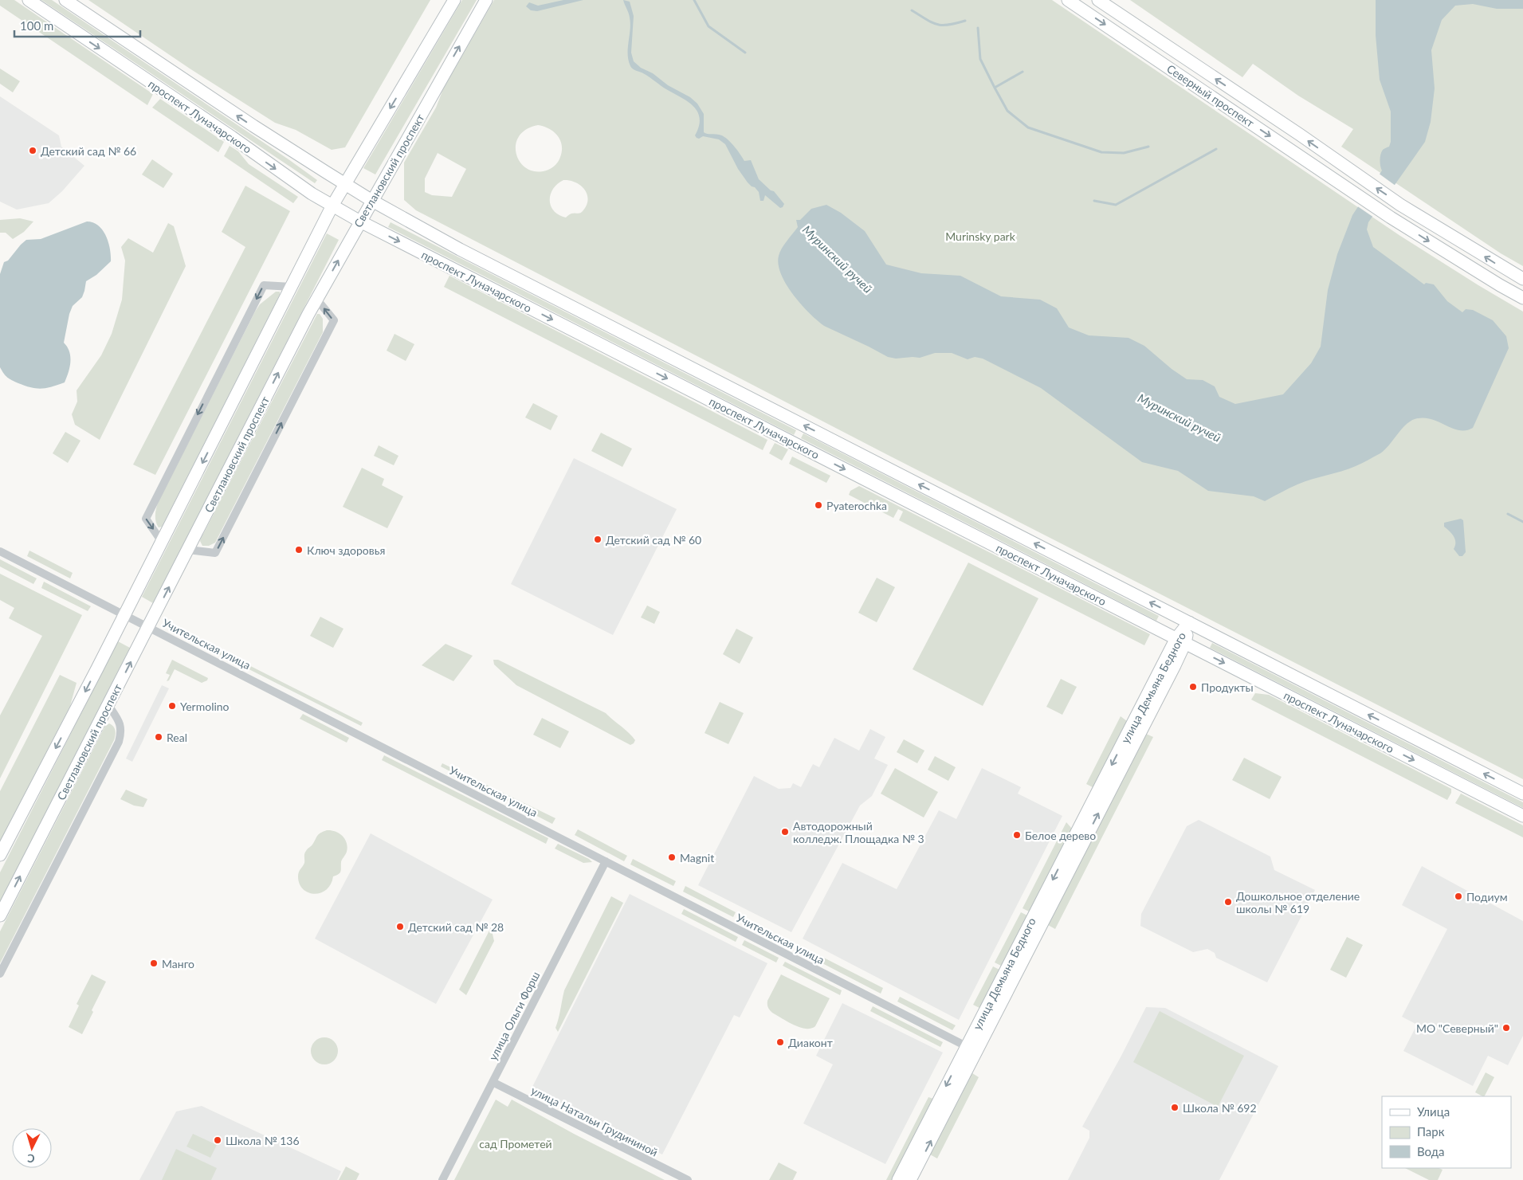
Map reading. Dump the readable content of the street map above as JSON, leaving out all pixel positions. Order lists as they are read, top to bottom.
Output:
{
  "streets": {
    "main road": [
      "Северный проспект",
      "проспект Луначарского",
      "Светлановский проспект",
      "улица Демьяна Бедного"
    ],
    "street": ["Учительская улица", "улица Ольги Форш", "улица Натальи Грудининой"]
  },
  "crossings": [
    ["проспект Луначарского", "Светлановский проспект"],
    ["проспект Луначарского", "улица Демьяна Бедного"],
    ["Светлановский проспект", "Учительская улица"],
    ["Учительская улица", "улица Демьяна Бедного"],
    ["Учительская улица", "улица Ольги Форш"],
    ["улица Ольги Форш", "улица Натальи Грудининой"]
  ],
  "water": ["Муринский ручей"],
  "parks": ["Murinsky park", "сад Прометей"],
  "places": [
    "Детский сад № 66",
    "Pyaterochka",
    "Детский сад № 60",
    "Ключ здоровья",
    "Продукты",
    "Yermolino",
    "Real",
    "Автодорожный колледж. Площадка № 3",
    "Белое дерево",
    "Magnit",
    "Подиум",
    "Дошкольное отделение школы № 619",
    "Детский сад № 28",
    "Манго",
    "МО \"Северный\"",
    "Диаконт",
    "Школа № 692",
    "Школа № 136"
  ],
  "legend": ["Улица", "Парк", "Вода"],
  "scale_bar": "100 m",
  "north": "bottom"
}
